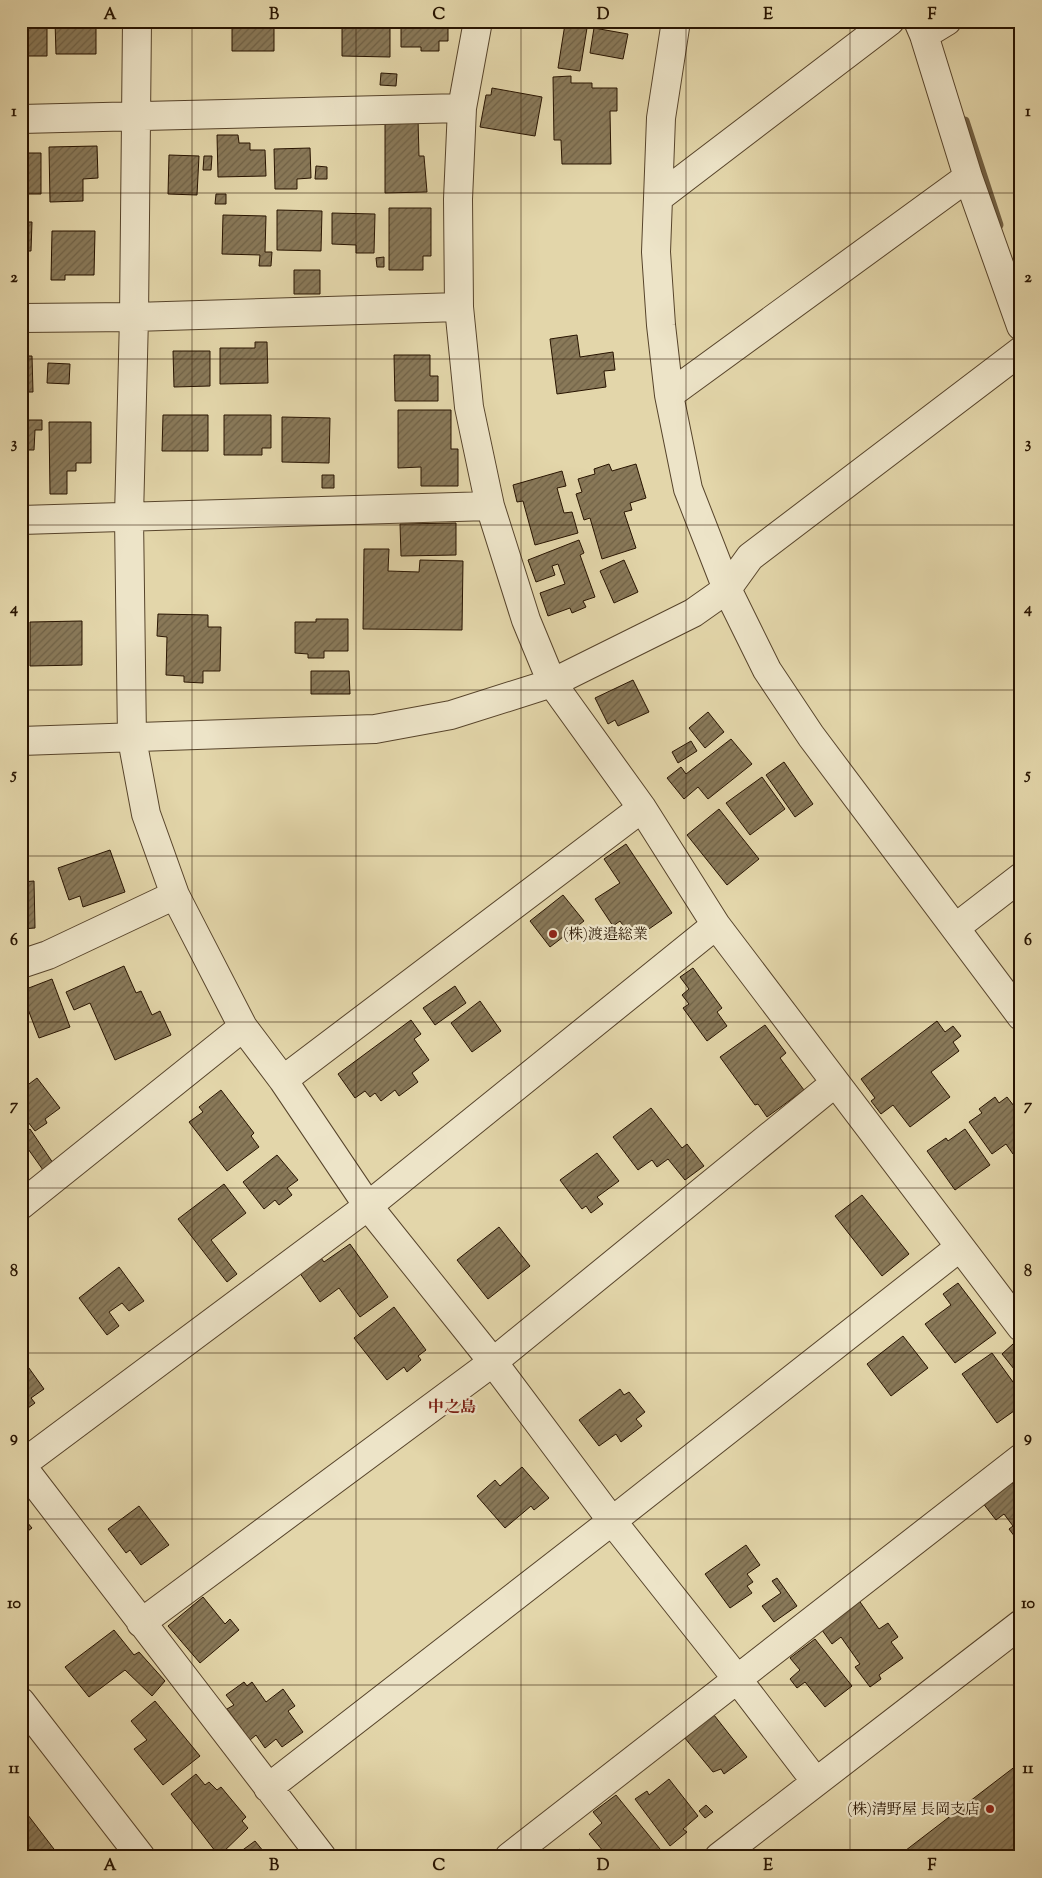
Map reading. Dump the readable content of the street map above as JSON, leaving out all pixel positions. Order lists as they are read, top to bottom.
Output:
{
  "districts": ["中之島"],
  "places": ["(株)渡邉総業", "(株)清野屋 長岡支店"],
  "grid": {
    "columns": [
      "A",
      "B",
      "C",
      "D",
      "E",
      "F"
    ],
    "rows": [
      "1",
      "2",
      "3",
      "4",
      "5",
      "6",
      "7",
      "8",
      "9",
      "10",
      "11"
    ]
  }
}
